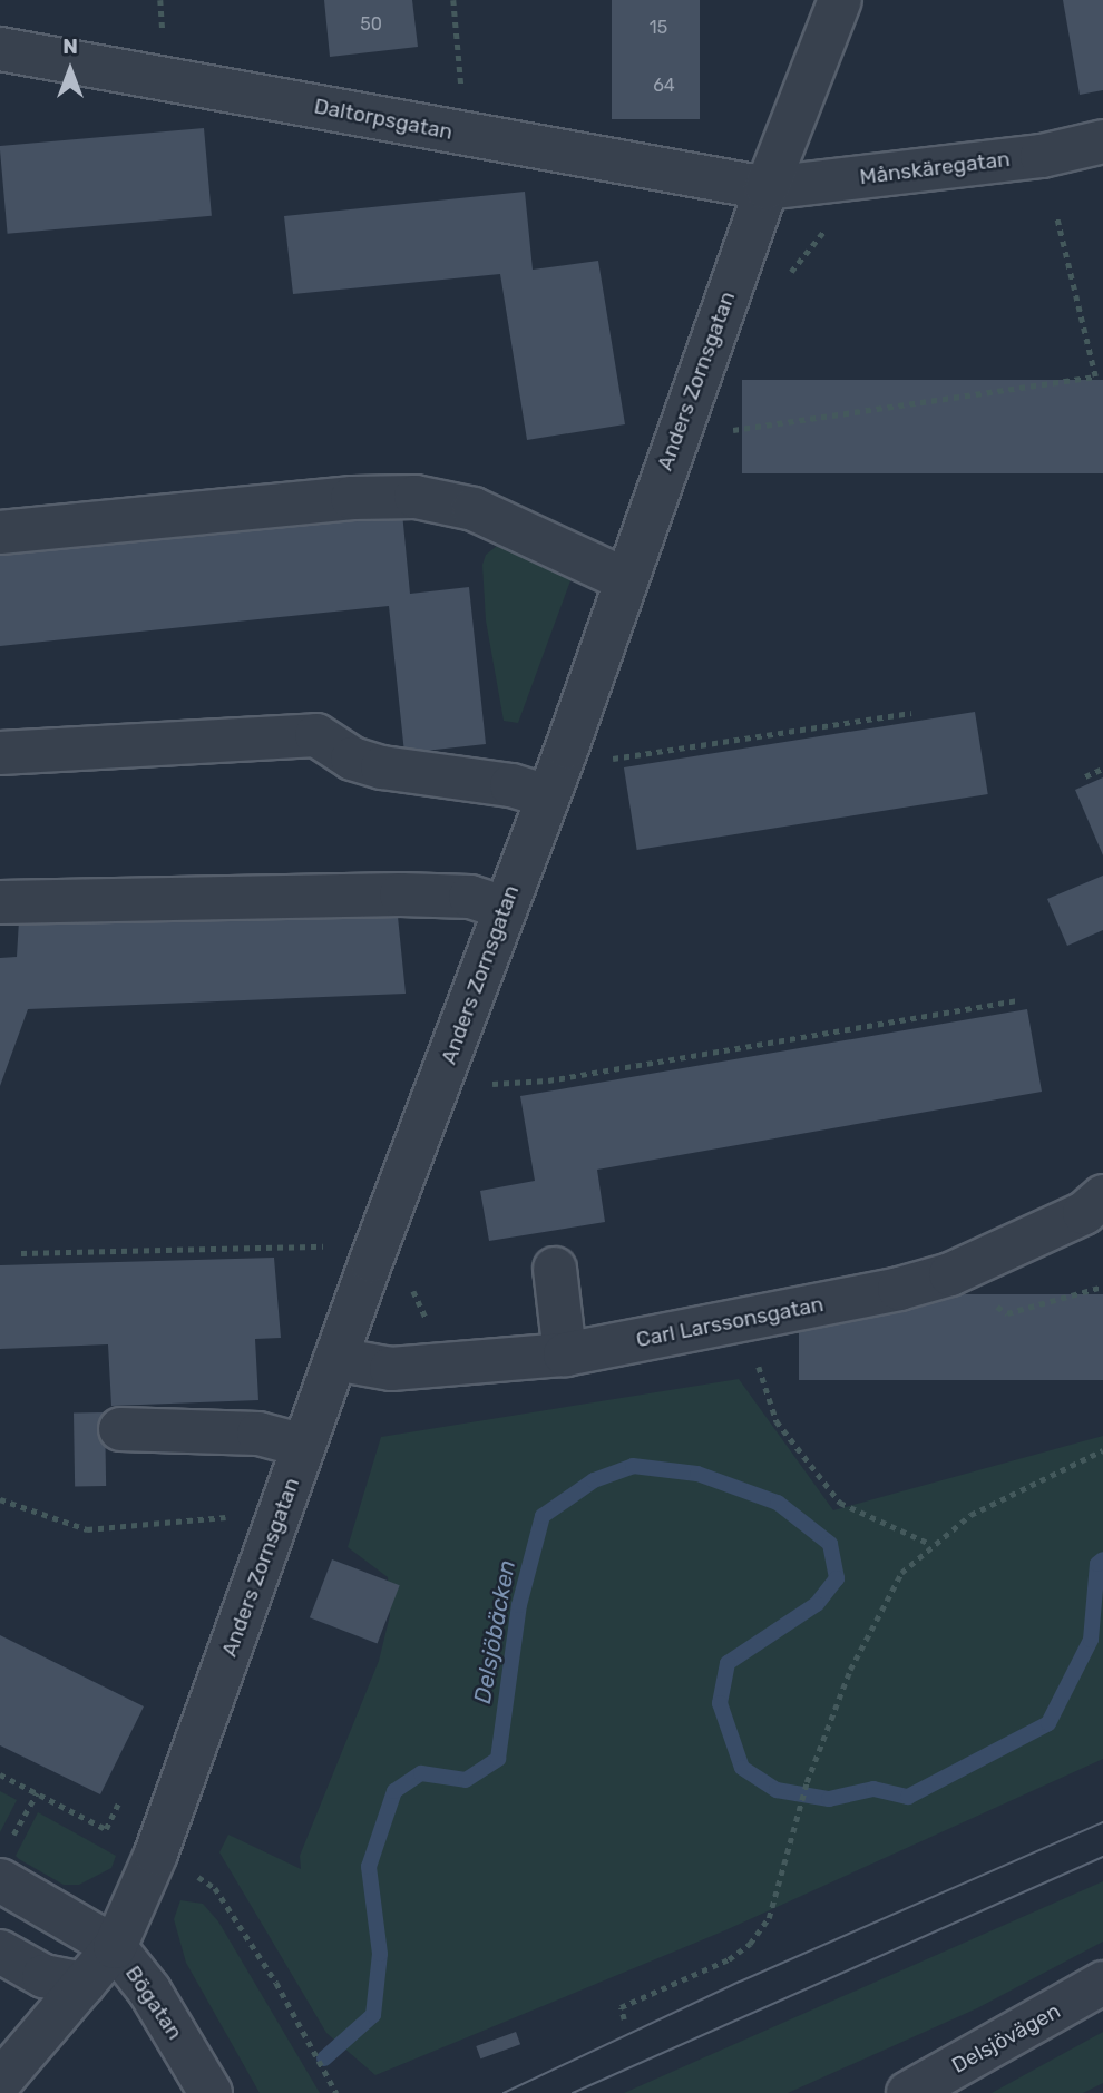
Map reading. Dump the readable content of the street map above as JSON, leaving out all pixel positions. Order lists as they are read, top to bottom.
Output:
{
  "streets": {
    "street": [
      "Daltorpsgatan",
      "Månskäregatan",
      "Anders Zornsgatan",
      "Carl Larssonsgatan",
      "Bögatan",
      "Delsjövägen"
    ]
  },
  "crossings": [
    ["Daltorpsgatan", "Månskäregatan"],
    ["Daltorpsgatan", "Anders Zornsgatan"],
    ["Månskäregatan", "Anders Zornsgatan"],
    ["Anders Zornsgatan", "Carl Larssonsgatan"],
    ["Anders Zornsgatan", "Bögatan"]
  ],
  "water": ["Delsjöbäcken"],
  "house_numbers": ["50", "15", "64"],
  "north": "top"
}
